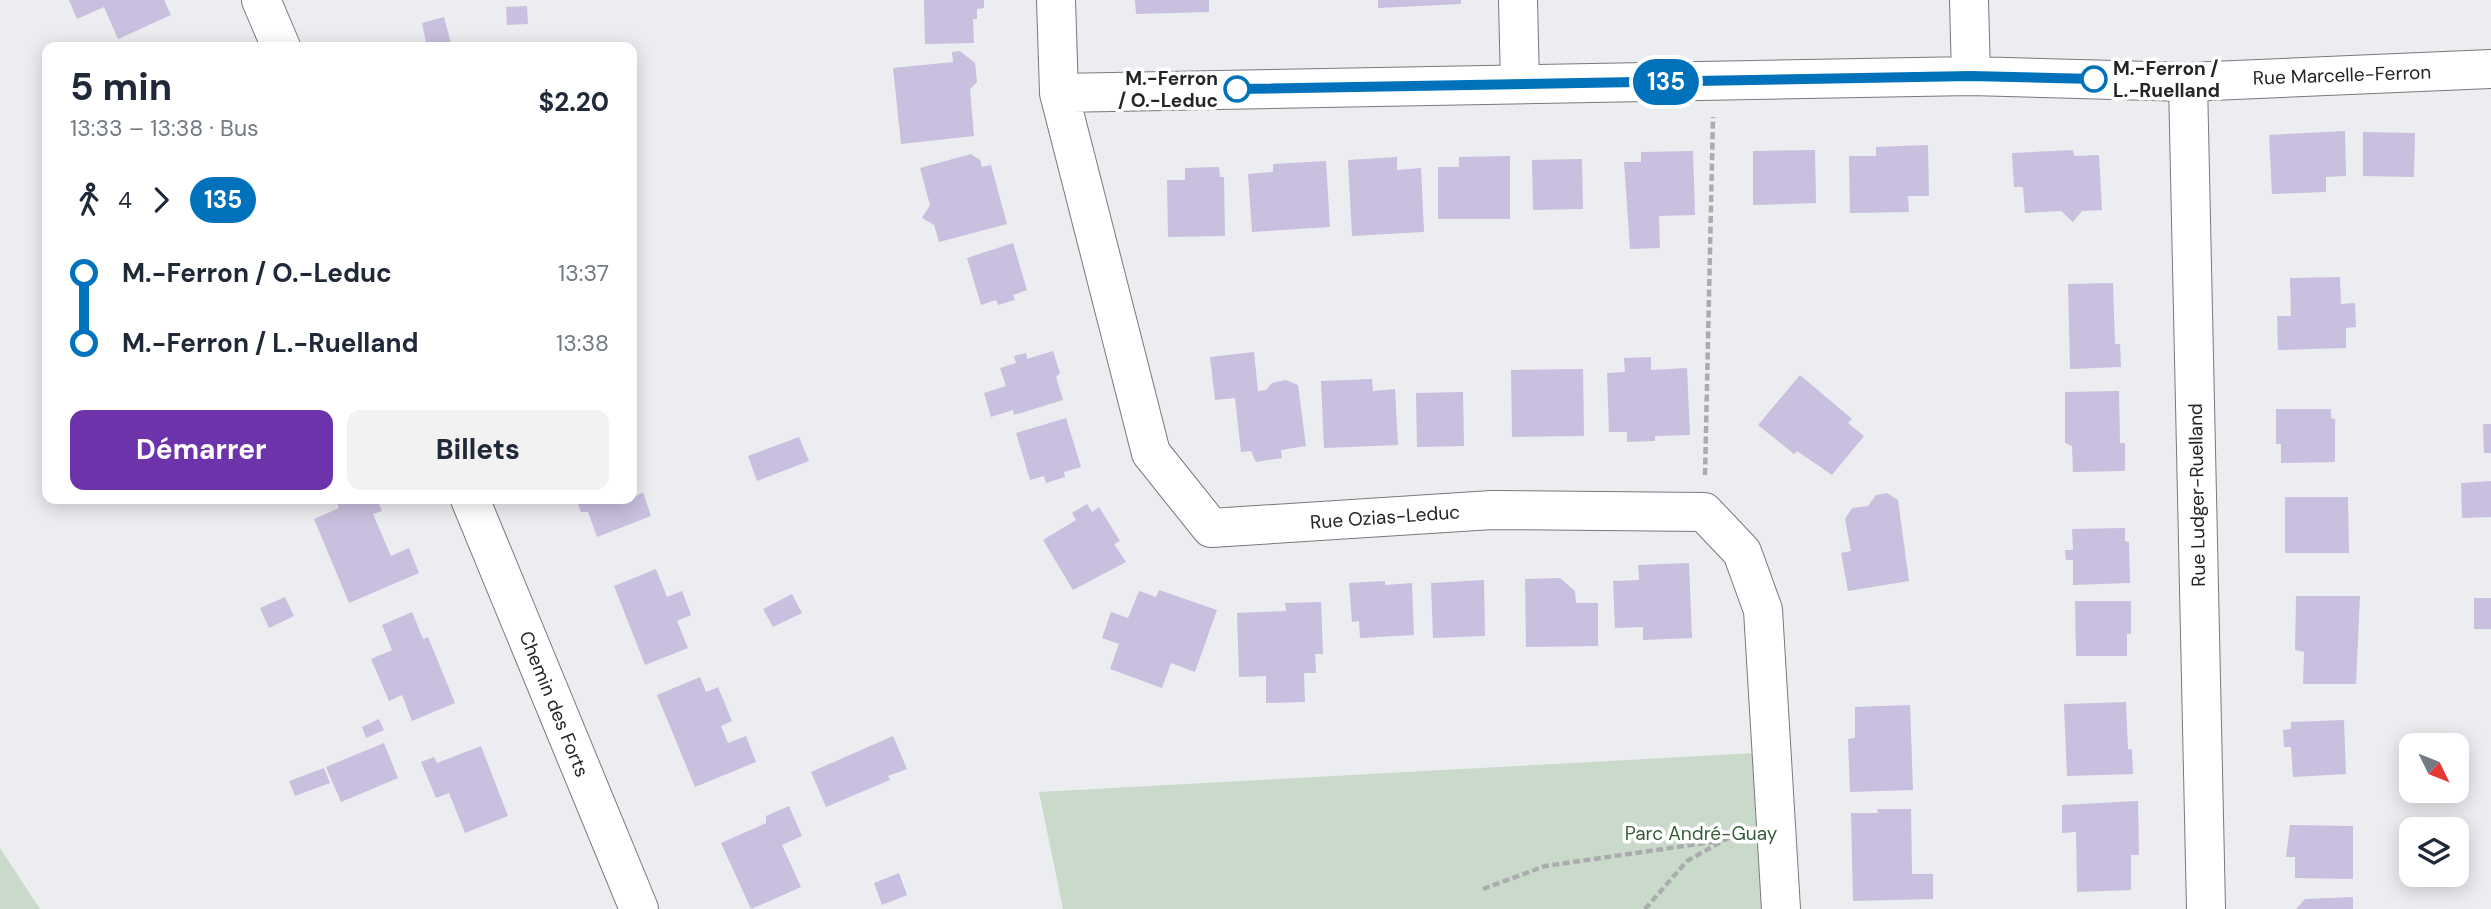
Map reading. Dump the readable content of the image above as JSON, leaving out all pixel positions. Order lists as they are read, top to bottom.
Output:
{
  "streets": {
    "street": [
      "Rue Marcelle-Ferron",
      "Rue Ludger-Ruelland",
      "Rue Ozias-Leduc",
      "Chemin des Forts"
    ]
  },
  "crossings": [
    ["Rue Marcelle-Ferron", "Rue Ludger-Ruelland"],
    ["Rue Marcelle-Ferron", "Rue Ozias-Leduc"]
  ],
  "parks": ["Parc André-Guay"],
  "places": ["M.-Ferron / L.-Ruelland", "M.-Ferron / O.-Leduc"],
  "lines": ["bus line 135"],
  "north": "bottom right",
  "page": {
    "on_map": "135",
    "heading": ["5 min", "13:33 – 13:38 · Bus", "$2.20"],
    "legs": ["4", "135"],
    "list": [
      {
        "name": "M.-Ferron / O.-Leduc",
        "value": "13:37"
      },
      {
        "name": "M.-Ferron / L.-Ruelland",
        "value": "13:38"
      }
    ],
    "buttons": ["Démarrer", "Billets"]
  }
}
